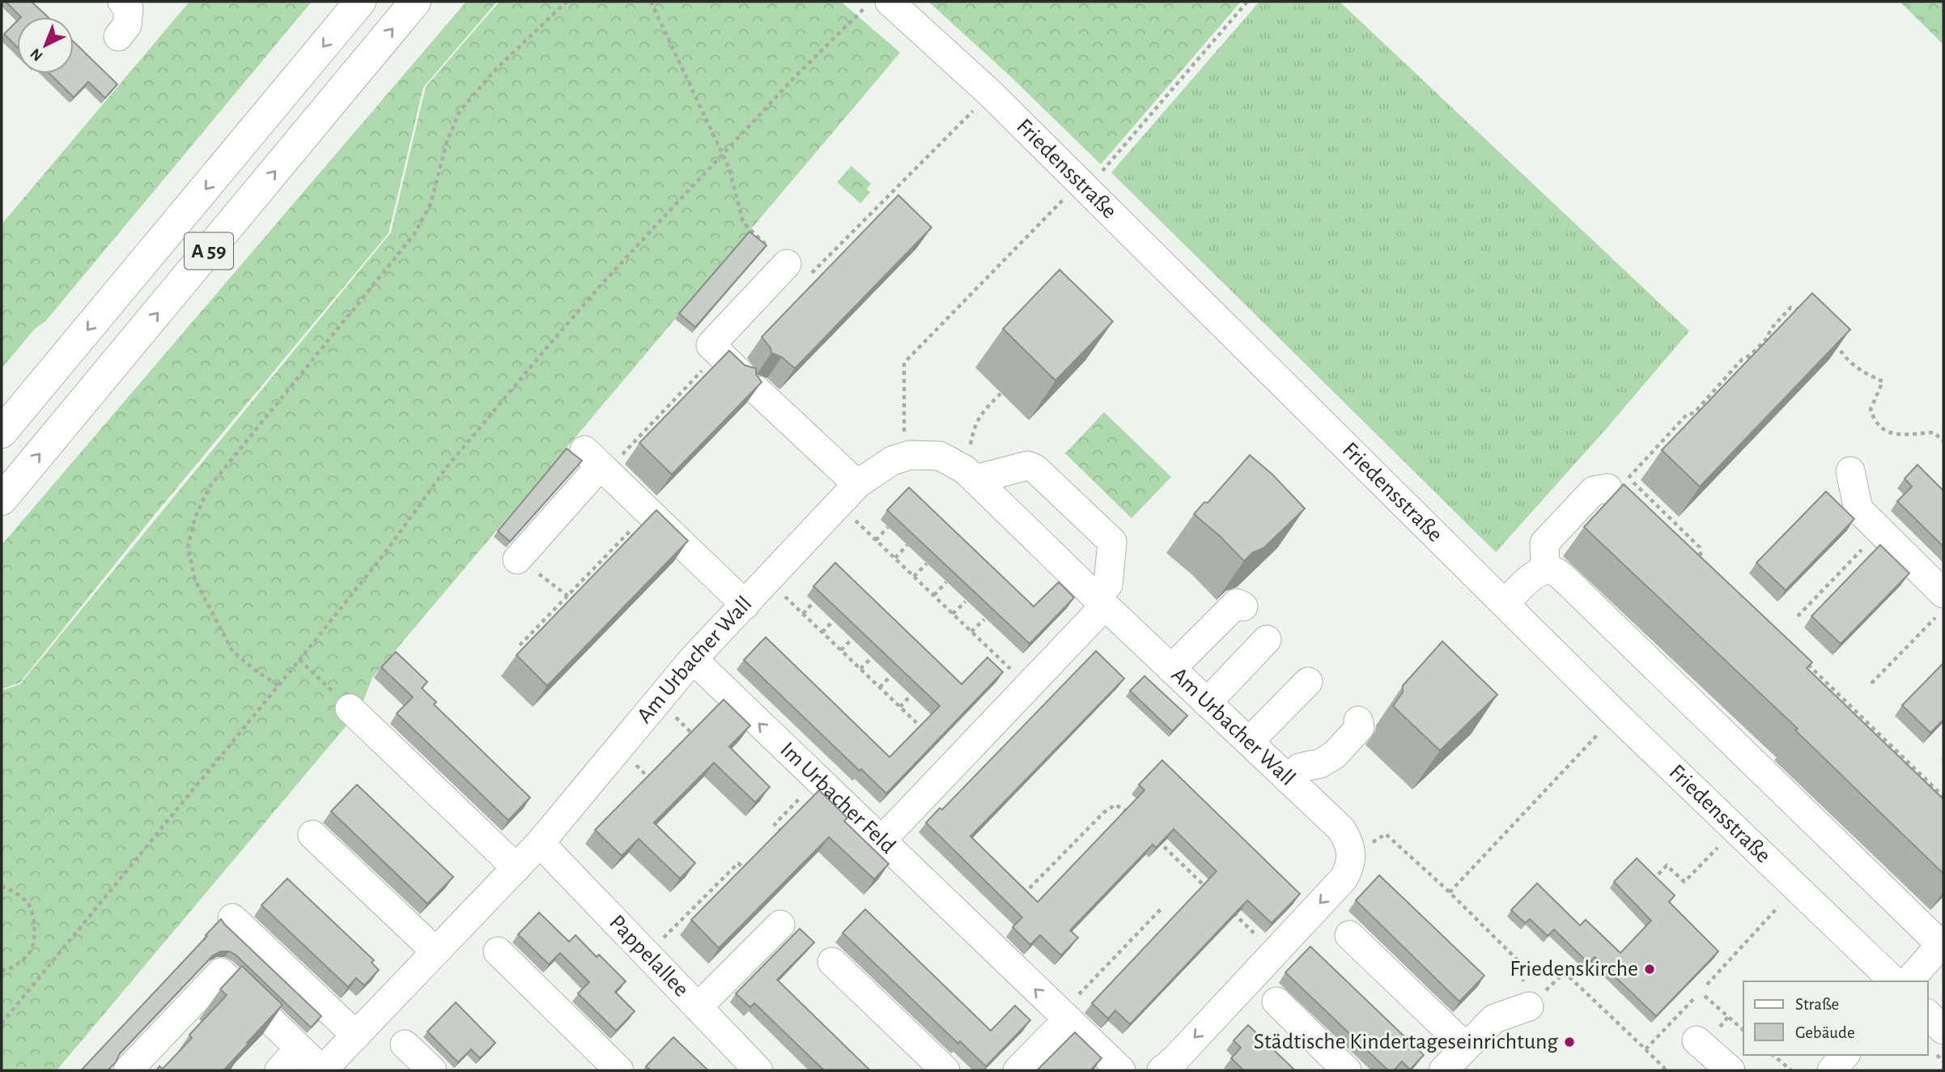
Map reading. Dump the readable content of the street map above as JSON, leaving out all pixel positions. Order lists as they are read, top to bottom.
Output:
{
  "streets": {
    "highway": ["A 59"],
    "street": [
      "Friedensstraße",
      "Am Urbacher Wall",
      "Im Urbacher Feld",
      "Pappelallee"
    ]
  },
  "crossings": [
    ["Am Urbacher Wall", "Im Urbacher Feld"],
    ["Am Urbacher Wall", "Pappelallee"]
  ],
  "places": ["Friedenskirche", "Städtische Kindertageseinrichtung"],
  "legend": ["Straße", "Gebäude"],
  "north": "bottom left"
}
